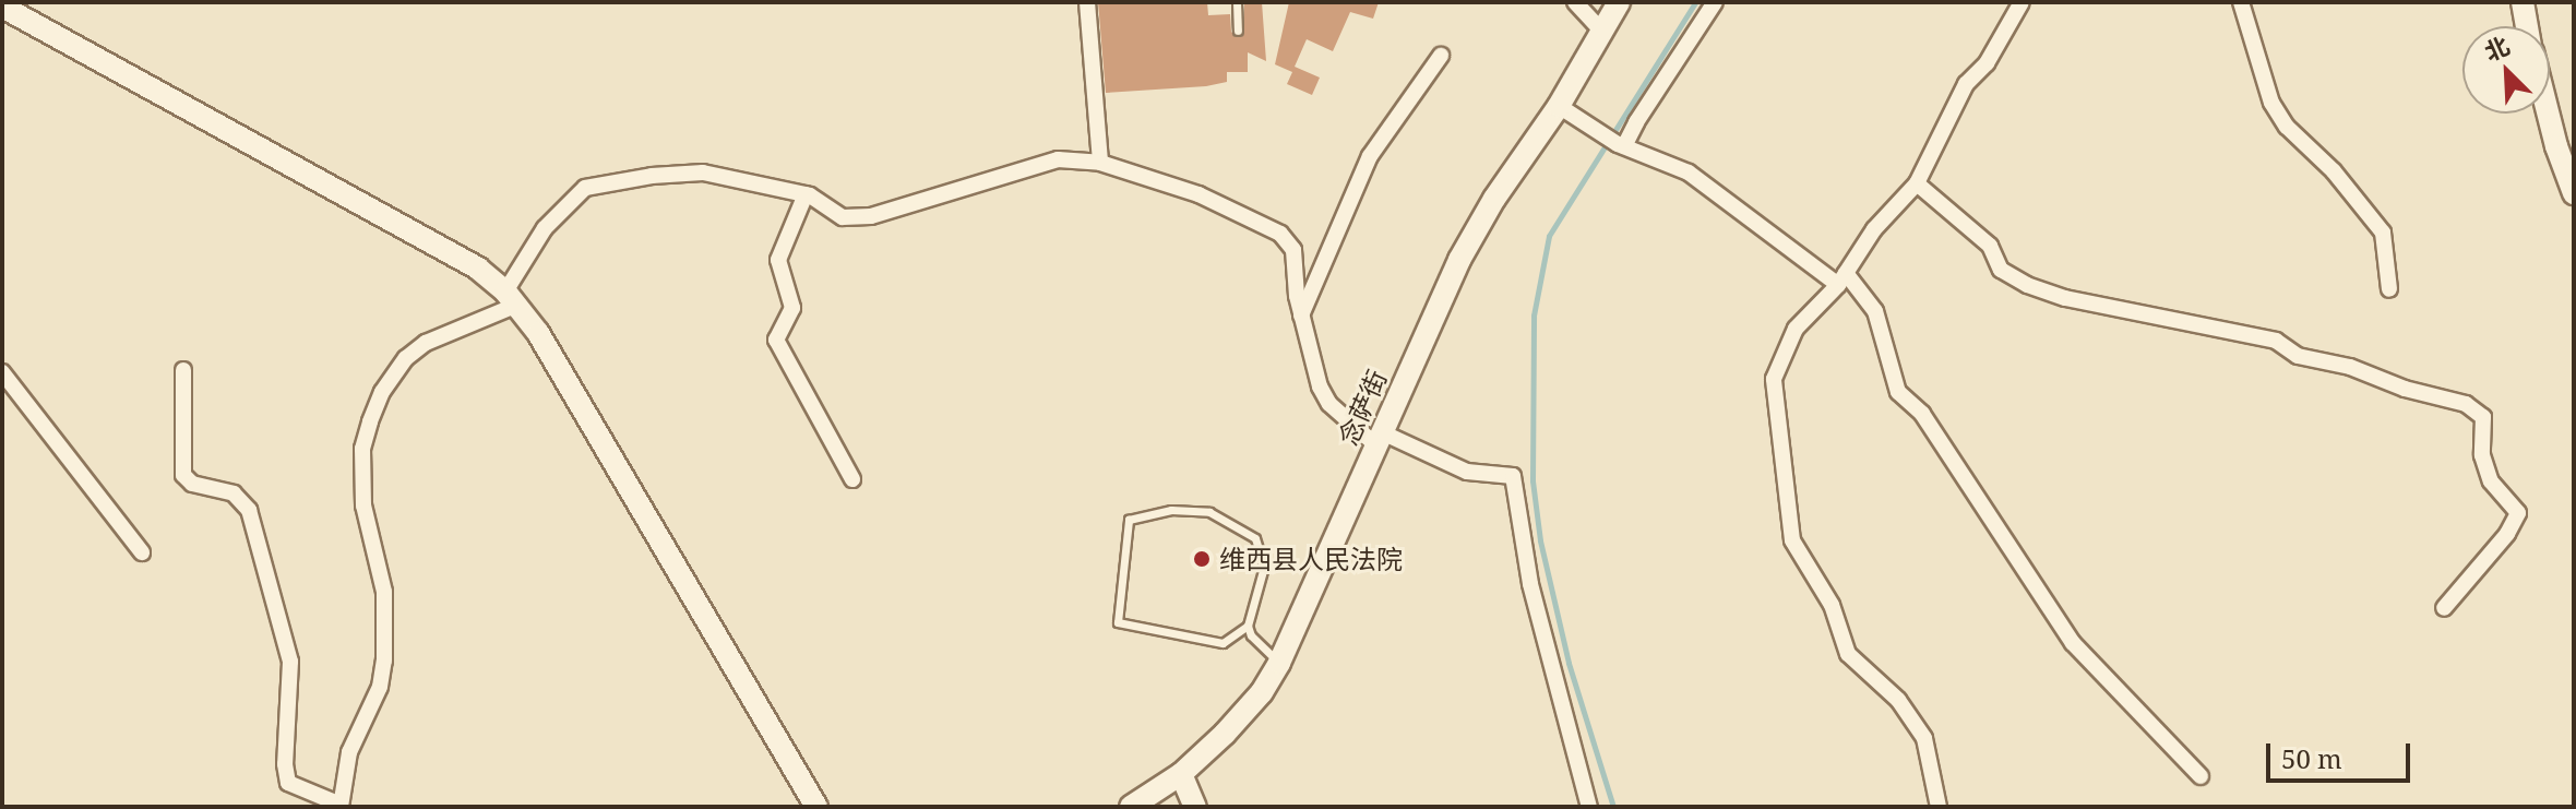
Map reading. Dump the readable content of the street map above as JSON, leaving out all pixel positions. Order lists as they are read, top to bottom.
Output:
{
  "streets": {
    "street": ["念萨街"]
  },
  "places": ["维西县人民法院"],
  "scale_bar": "50 m",
  "north": "top left"
}
